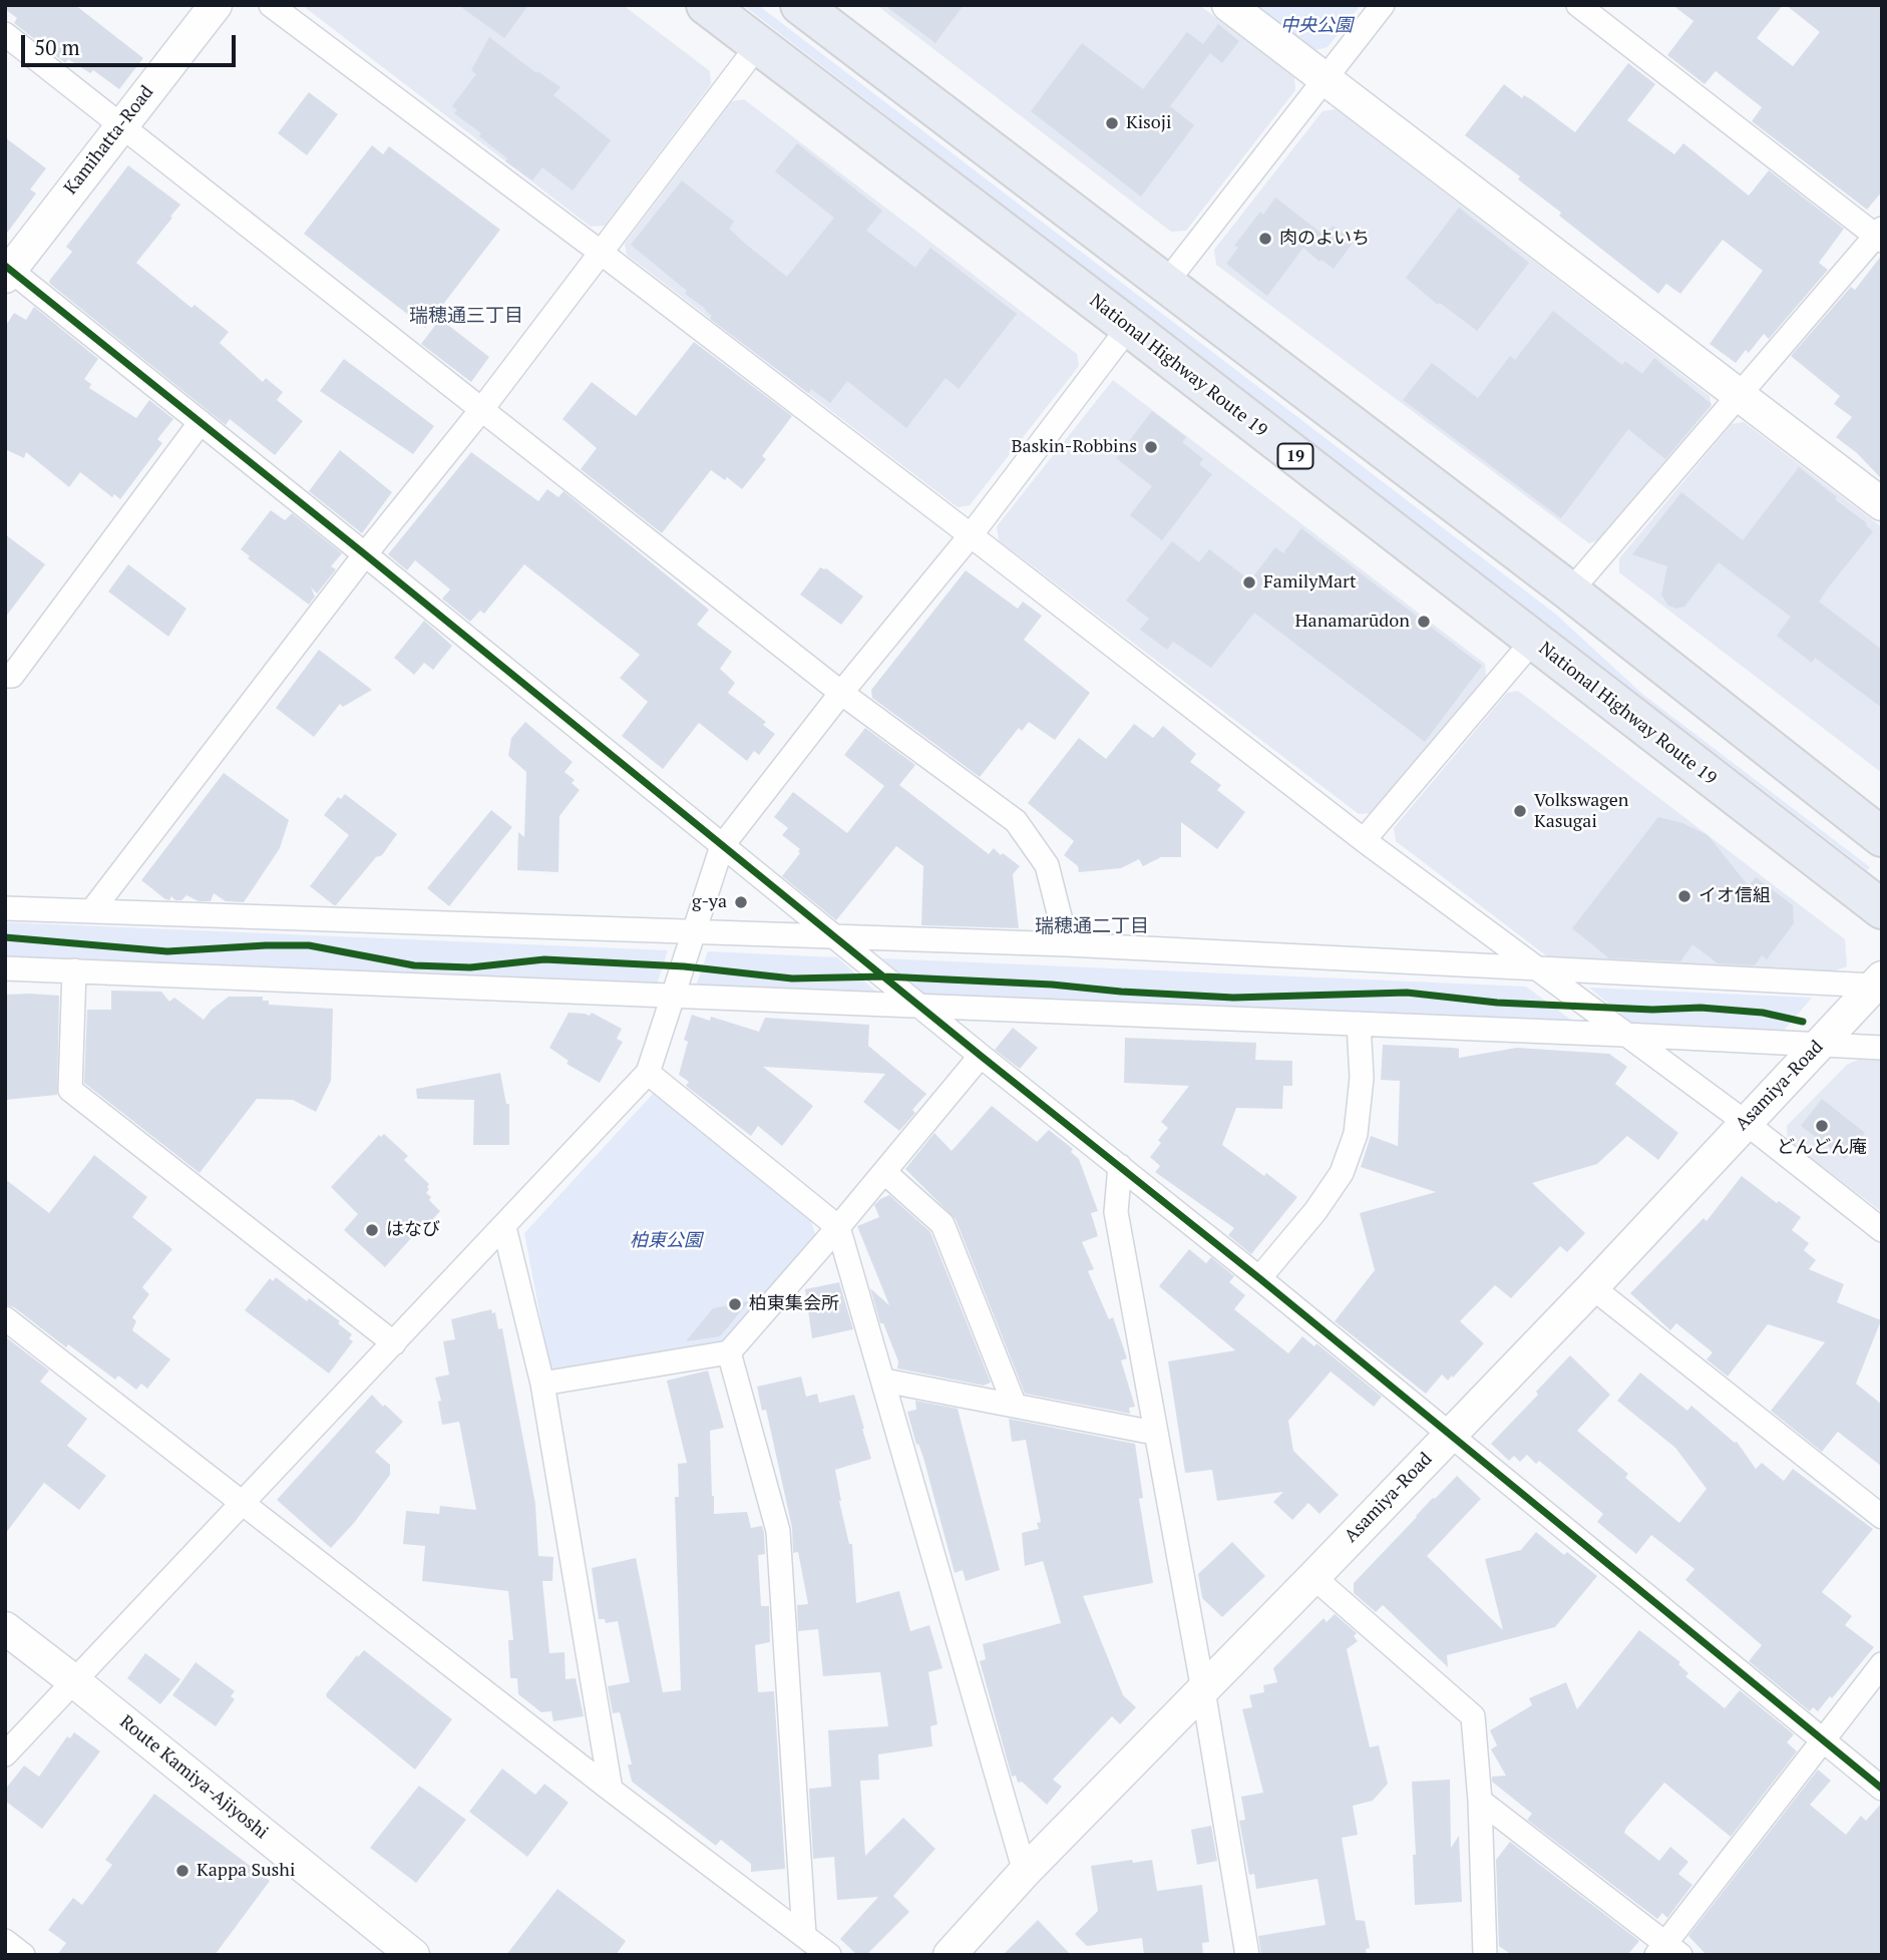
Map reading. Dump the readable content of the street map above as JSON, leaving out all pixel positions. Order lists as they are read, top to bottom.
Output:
{
  "streets": {
    "highway": ["National Highway Route 19", "19"],
    "street": ["Kamihatta-Road", "Asamiya-Road", "Route Kamiya-Ajiyoshi"]
  },
  "districts": ["瑞穂通三丁目", "瑞穂通二丁目"],
  "parks": ["中央公園", "柏東公園"],
  "places": [
    "Kisoji",
    "肉のよいち",
    "Baskin-Robbins",
    "FamilyMart",
    "Hanamarūdon",
    "Volkswagen Kasugai",
    "イオ信組",
    "g-ya",
    "どんどん庵",
    "はなび",
    "柏東集会所",
    "Kappa Sushi"
  ],
  "scale_bar": "50 m"
}
